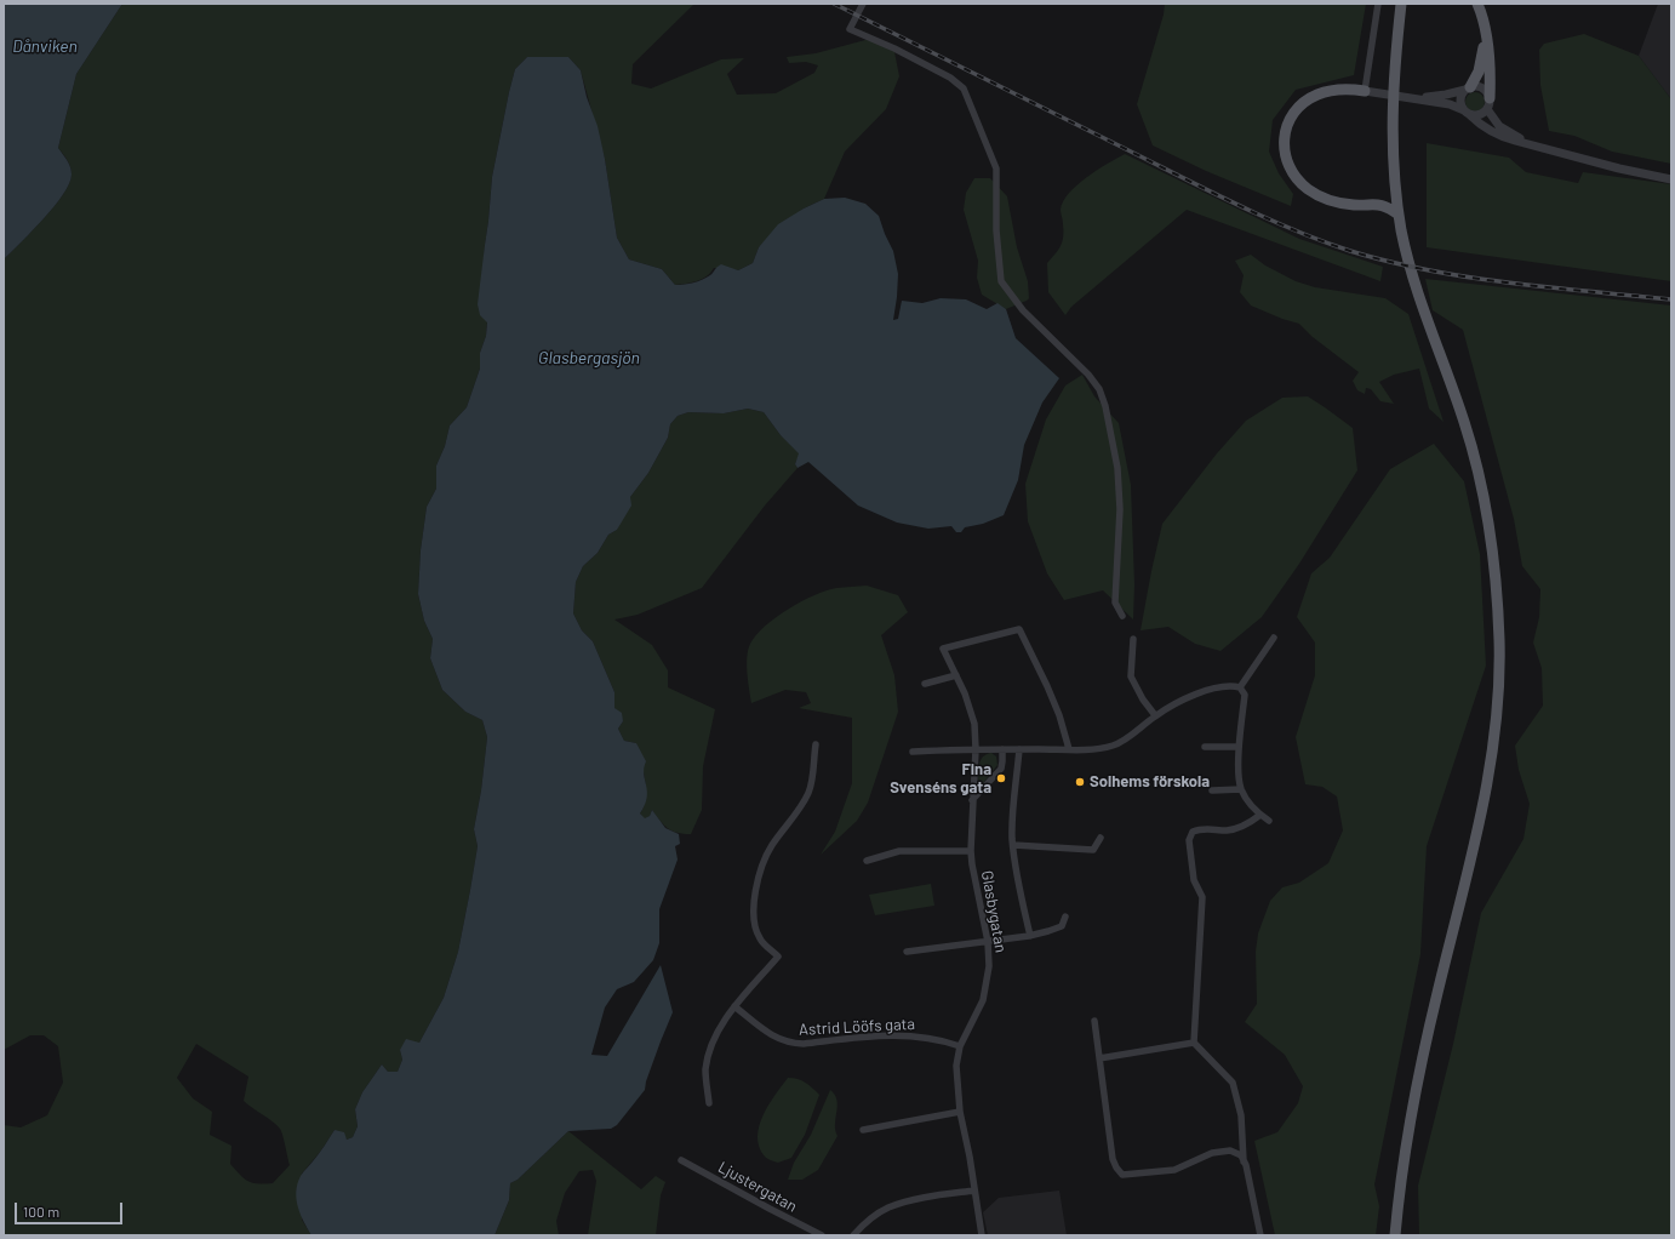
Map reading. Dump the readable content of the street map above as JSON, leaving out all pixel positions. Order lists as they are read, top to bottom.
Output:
{
  "streets": {
    "street": ["Glasbygatan", "Astrid Lööfs gata", "Ljustergatan"]
  },
  "crossings": [
    ["Glasbygatan", "Astrid Lööfs gata"]
  ],
  "water": ["Dånviken", "Glasbergasjön"],
  "places": ["Fina Svenséns gata", "Solhems förskola"],
  "scale_bar": "100 m"
}
